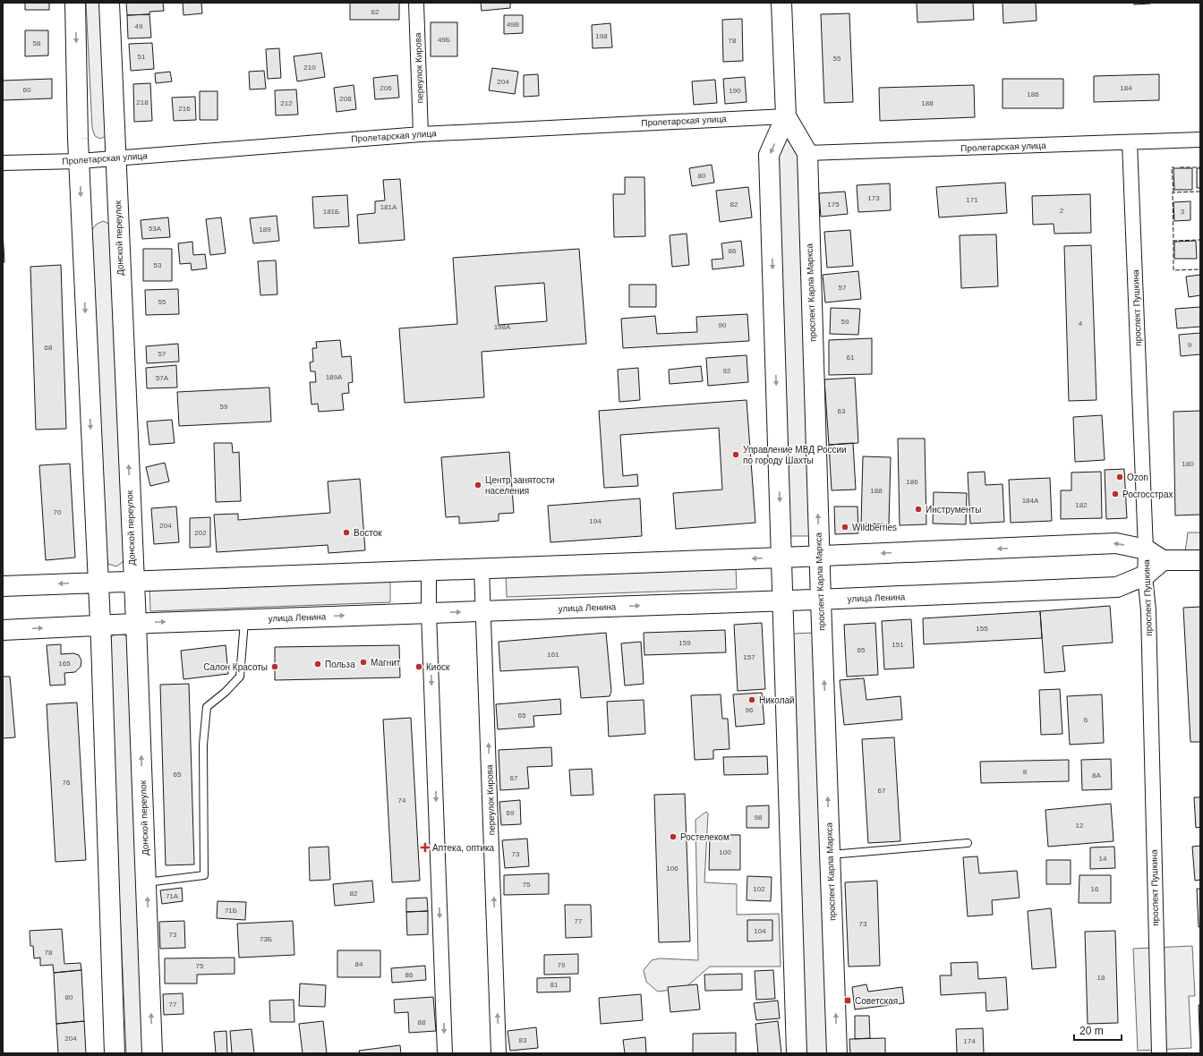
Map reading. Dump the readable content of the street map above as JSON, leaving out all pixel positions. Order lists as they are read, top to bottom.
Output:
{
  "streets": {
    "main road": ["Донской переулок", "проспект Карла Маркса", "улица Ленина"],
    "street": ["переулок Кирова", "Пролетарская улица", "проспект Пушкина"]
  },
  "crossings": [
    ["переулок Кирова", "Пролетарская улица"],
    ["переулок Кирова", "улица Ленина"],
    ["Пролетарская улица", "Донской переулок"],
    ["Пролетарская улица", "проспект Карла Маркса"],
    ["Пролетарская улица", "проспект Пушкина"],
    ["Донской переулок", "улица Ленина"],
    ["проспект Карла Маркса", "улица Ленина"],
    ["проспект Пушкина", "улица Ленина"]
  ],
  "places": {
    "other": [
      "Управление МВД России по городу Шахты",
      "Ozon",
      "Центр занятости населения",
      "Росгосстрах",
      "Инструменты",
      "Wildberries",
      "Восток",
      "Магнит",
      "Польза",
      "Салон Красоты",
      "Киоск",
      "Николай",
      "Ростелеком"
    ],
    "health": ["Аптека, оптика"],
    "transit": ["Советская"]
  },
  "house_numbers": [
    "62",
    "49В",
    "49",
    "198",
    "49Б",
    "78",
    "58",
    "51",
    "55",
    "210",
    "204",
    "206",
    "184",
    "60",
    "190",
    "186",
    "208",
    "218",
    "212",
    "188",
    "216",
    "80",
    "173",
    "171",
    "82",
    "175",
    "181А",
    "2",
    "181Б",
    "3",
    "53А",
    "189",
    "86",
    "53",
    "57",
    "55",
    "59",
    "4",
    "90",
    "198А",
    "9",
    "68",
    "57",
    "61",
    "92",
    "189А",
    "57А",
    "59",
    "63",
    "180",
    "186",
    "188",
    "184А",
    "182",
    "70",
    "194",
    "204",
    "202",
    "155",
    "159",
    "151",
    "65",
    "161",
    "157",
    "165",
    "96",
    "65",
    "6",
    "8",
    "65",
    "8А",
    "67",
    "76",
    "67",
    "74",
    "69",
    "98",
    "12",
    "100",
    "73",
    "14",
    "106",
    "75",
    "102",
    "16",
    "82",
    "71А",
    "71Б",
    "77",
    "73",
    "104",
    "73",
    "73Б",
    "78",
    "84",
    "79",
    "75",
    "86",
    "18",
    "81",
    "80",
    "77",
    "88",
    "204",
    "83",
    "174"
  ],
  "scale_bar": "20 m"
}
